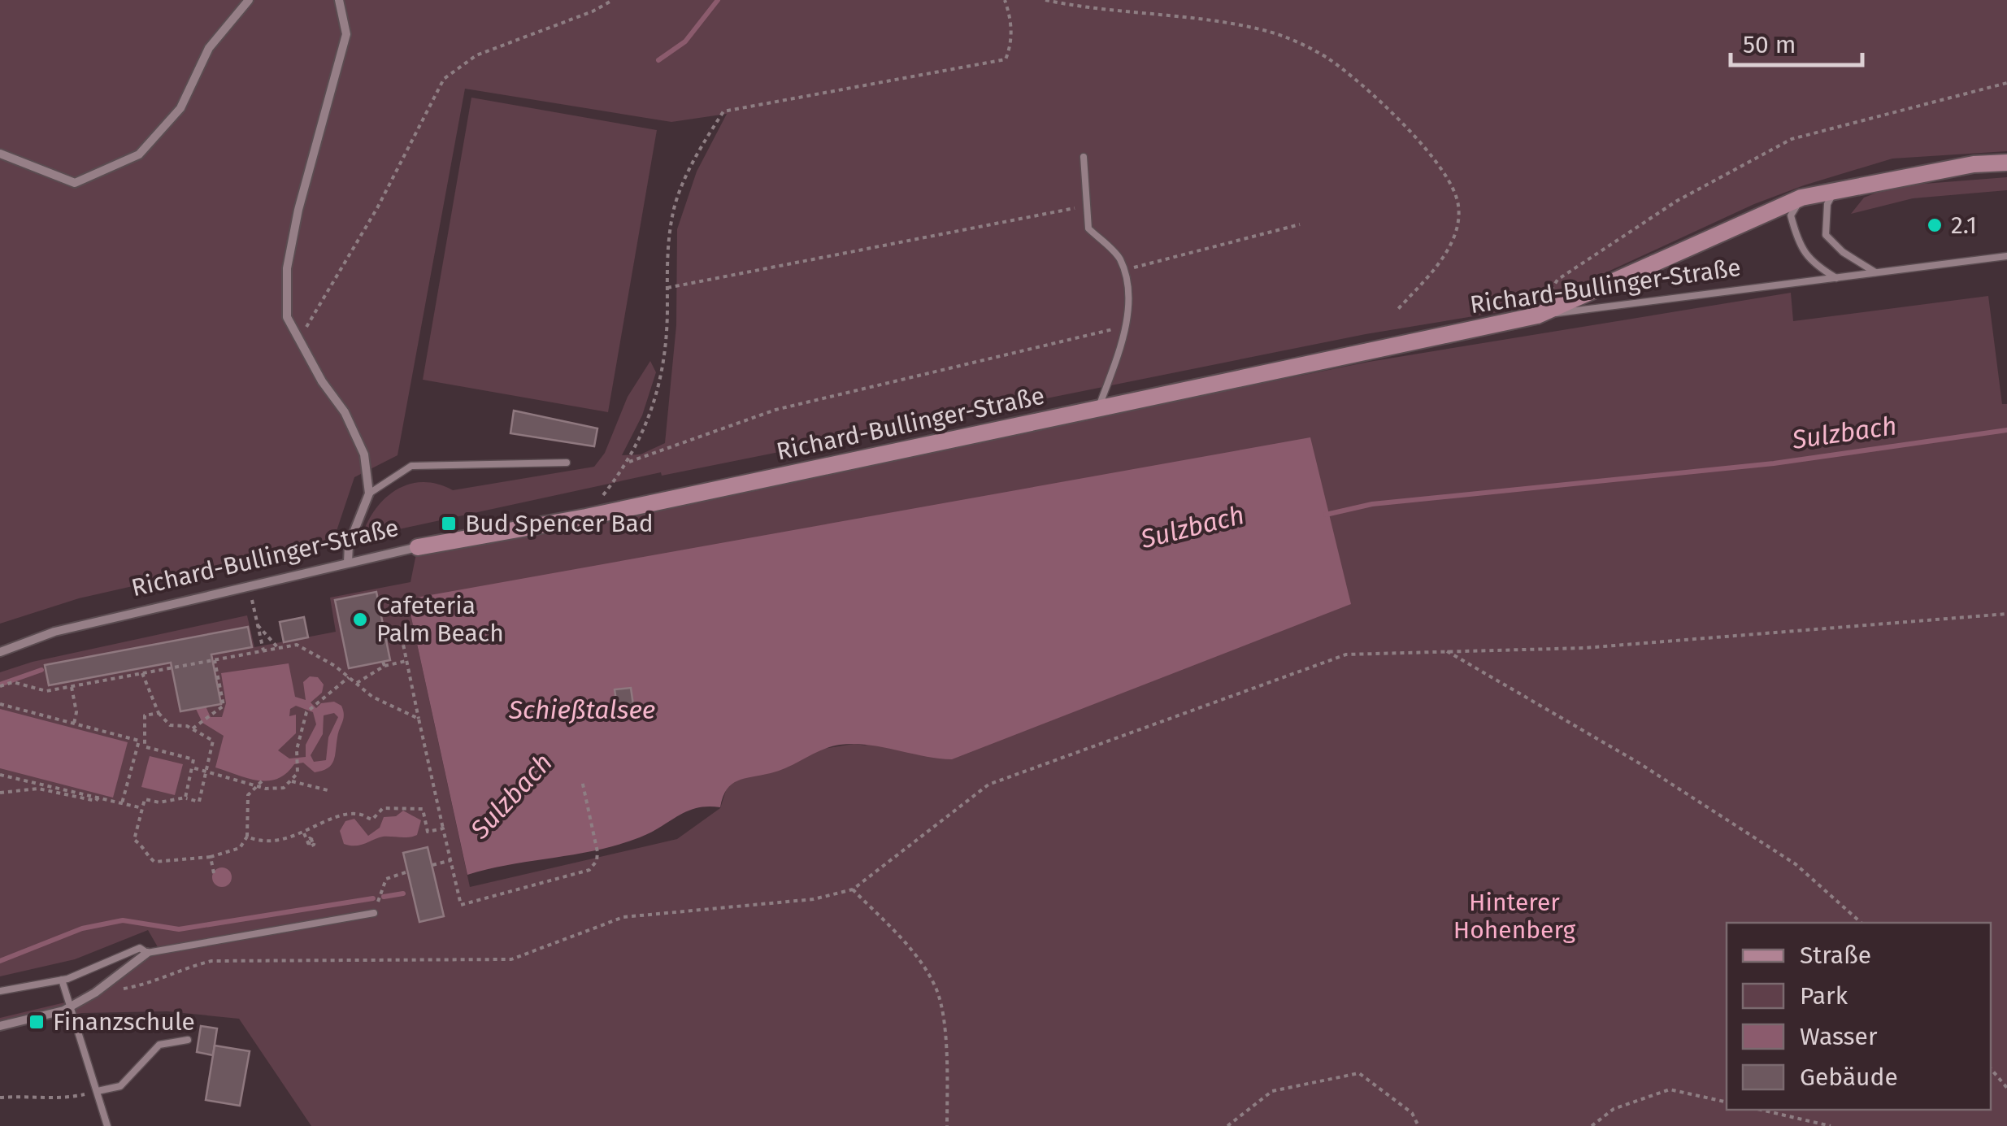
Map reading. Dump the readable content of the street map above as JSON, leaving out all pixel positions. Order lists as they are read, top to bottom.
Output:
{
  "streets": {
    "street": ["Richard-Bullinger-Straße"]
  },
  "water": ["Sulzbach", "Schießtalsee"],
  "parks": ["Hinterer Hohenberg"],
  "places": {
    "other": ["2.1", "Cafeteria Palm Beach"],
    "transit": ["Bud Spencer Bad", "Finanzschule"]
  },
  "legend": [
    "Straße",
    "Park",
    "Wasser",
    "Gebäude"
  ],
  "scale_bar": "50 m"
}
